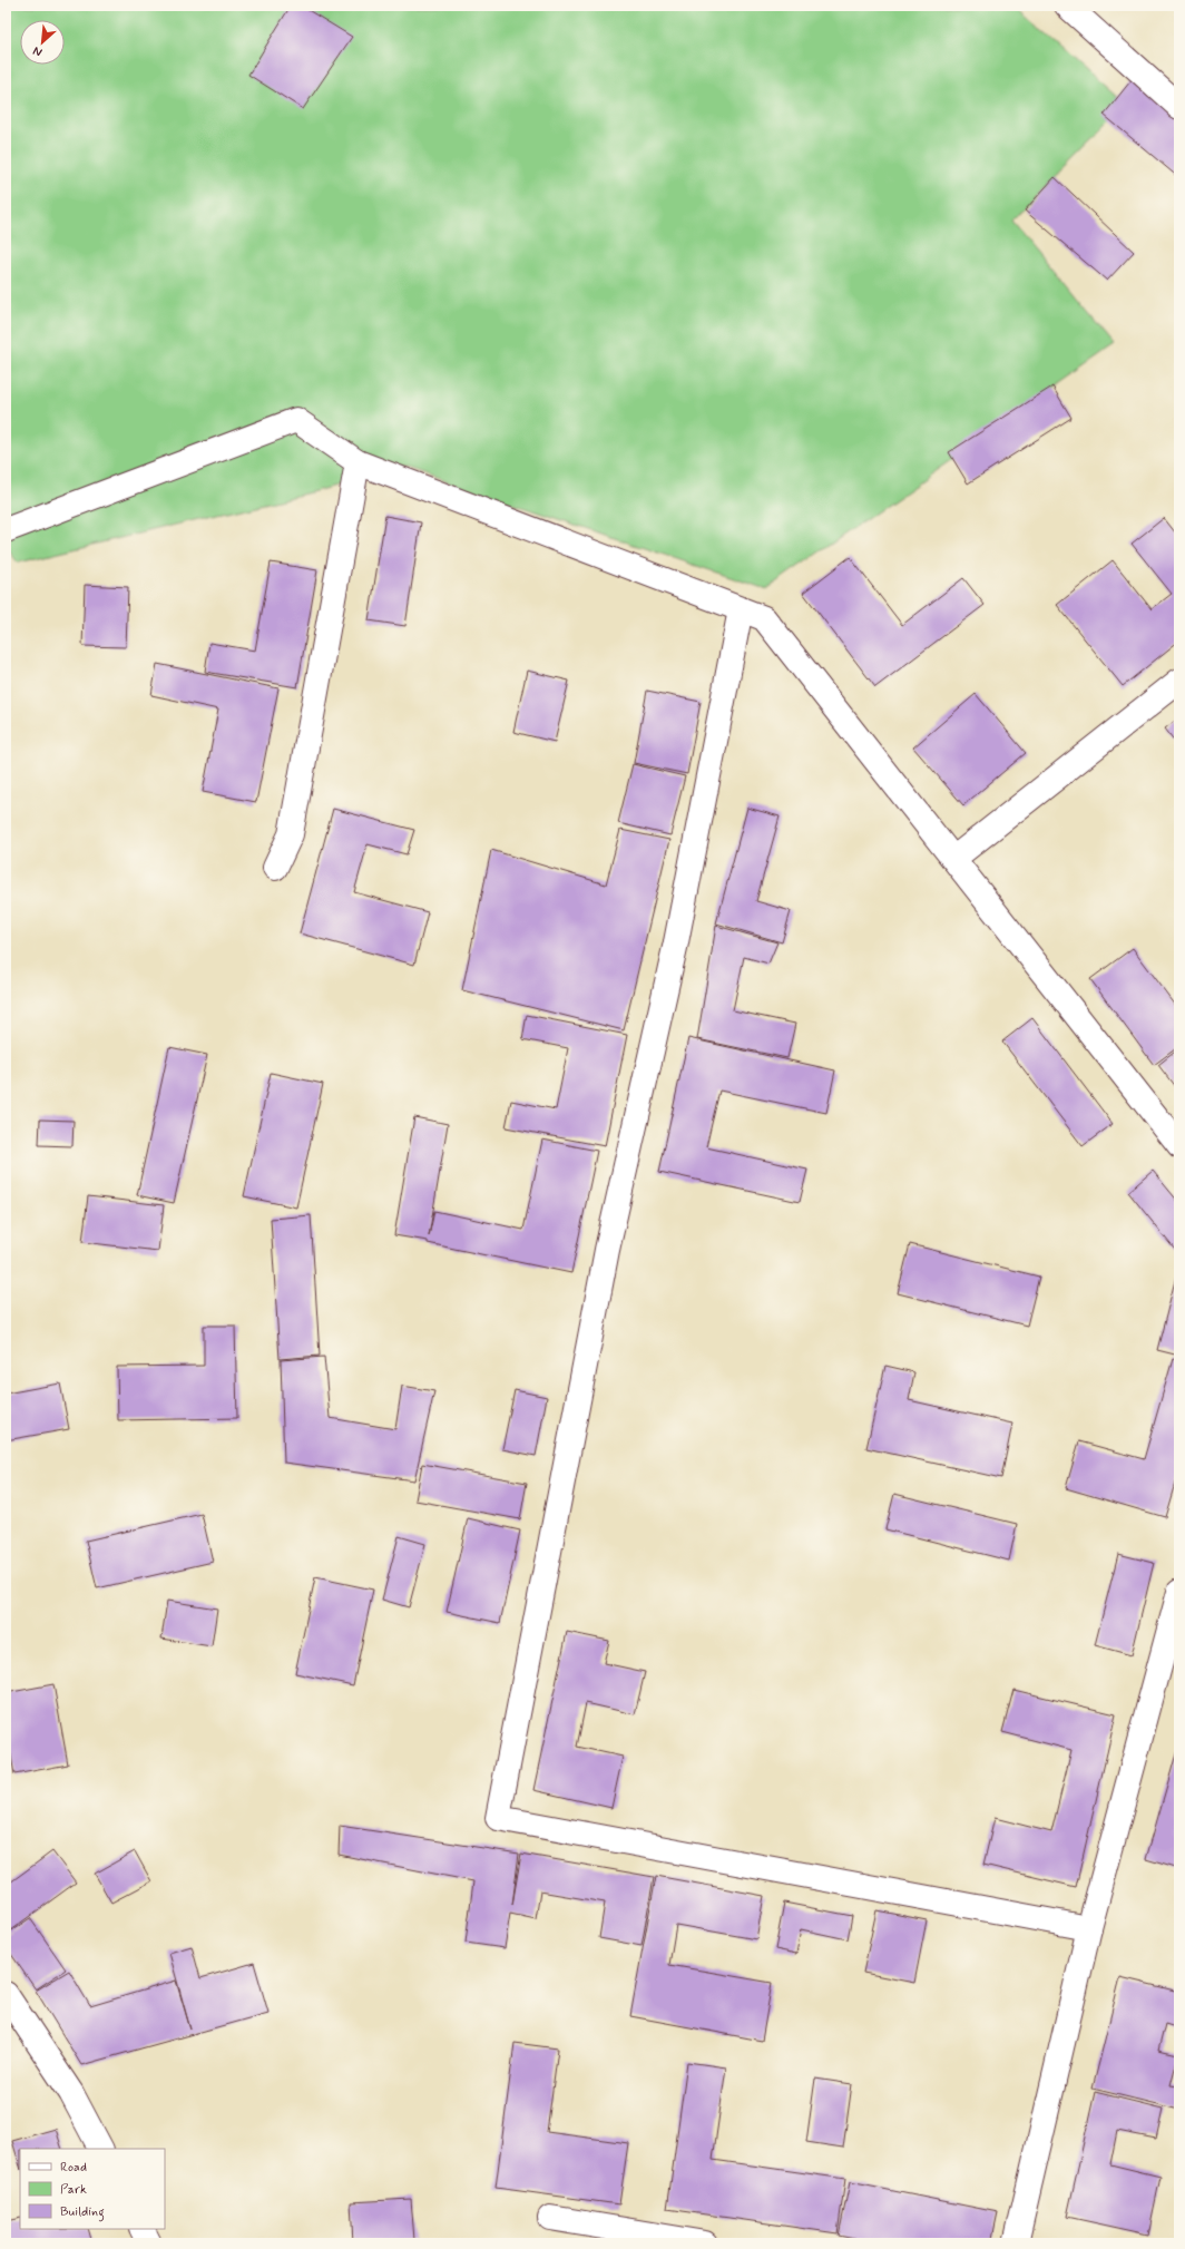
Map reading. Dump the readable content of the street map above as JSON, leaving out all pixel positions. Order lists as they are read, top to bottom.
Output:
{
  "legend": ["Road", "Park", "Building"],
  "north": "bottom left"
}
